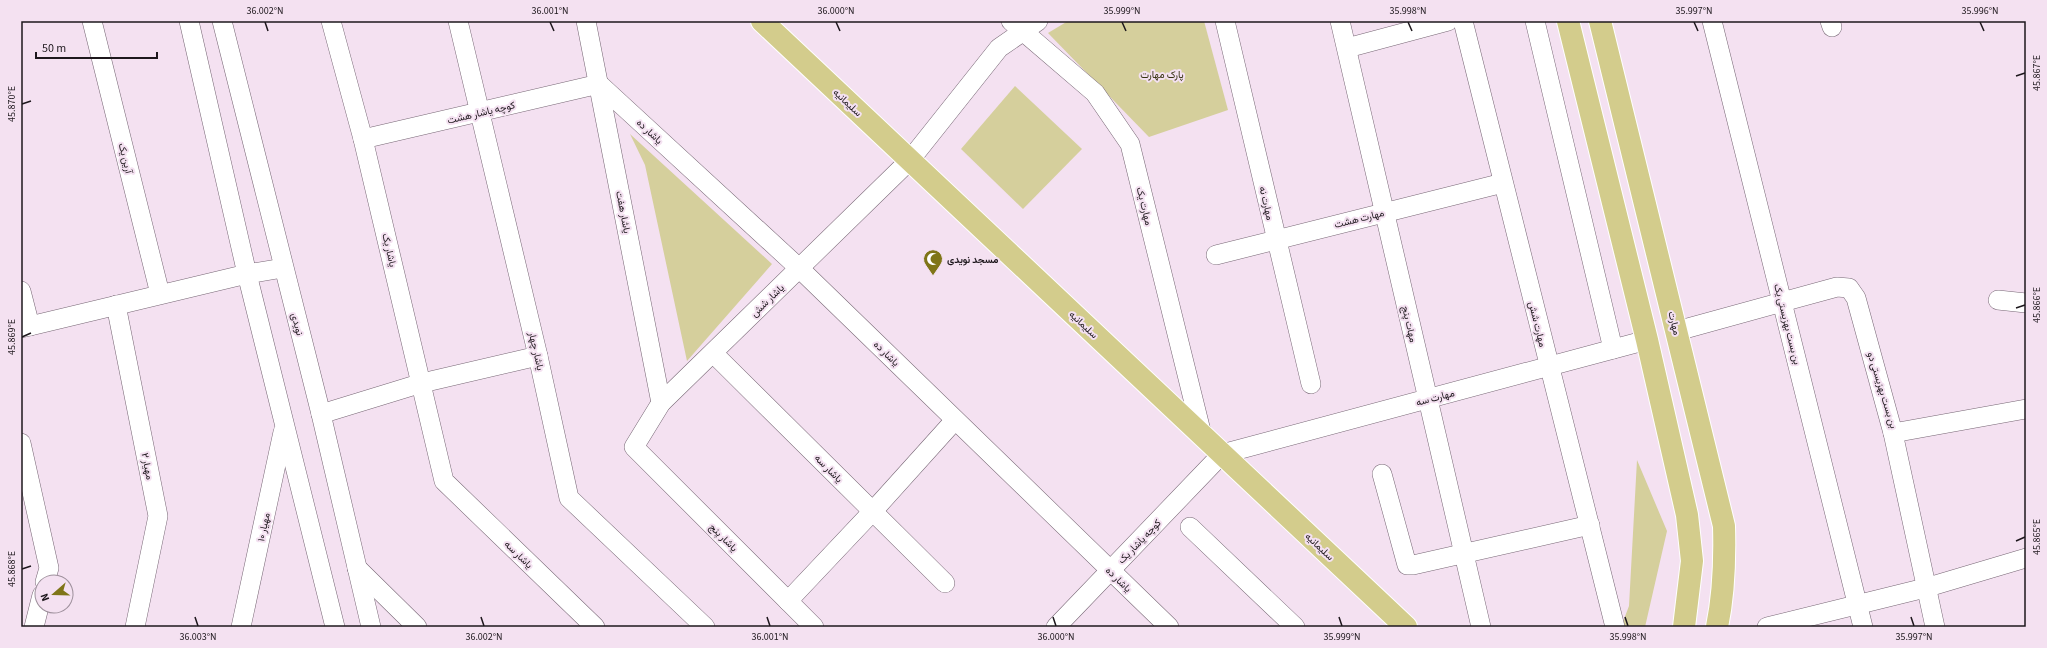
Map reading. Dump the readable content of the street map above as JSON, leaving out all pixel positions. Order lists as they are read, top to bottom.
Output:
{
  "streets": {
    "main road": ["سلیمانیه", "مهارت"],
    "street": [
      "کوچه یاشار هشت",
      "یاشار ده",
      "آرین یک",
      "مهارت نه",
      "مهارت یک",
      "یاشار هفت",
      "مهارت هشت",
      "یاشار یک",
      "یاشار شش",
      "نویدی",
      "مهات پنج",
      "مهارت شش",
      "بن بست بهزیستی یک",
      "یاشار چهار",
      "بن بست بهزیستی دو",
      "مهارت سه",
      "مهیار ۲",
      "یاشار سه",
      "مهیار ۱۰",
      "یاشار پنج",
      "کوچه یاشار یک"
    ]
  },
  "crossings": [
    ["سلیمانیه", "مهارت یک"],
    ["سلیمانیه", "یاشار شش"],
    ["سلیمانیه", "مهارت سه"],
    ["سلیمانیه", "کوچه یاشار یک"],
    ["کوچه یاشار هشت", "یاشار ده"],
    ["کوچه یاشار هشت", "یاشار هفت"],
    ["کوچه یاشار هشت", "یاشار یک"],
    ["کوچه یاشار هشت", "یاشار چهار"],
    ["یاشار ده", "یاشار هفت"],
    ["یاشار ده", "یاشار شش"],
    ["یاشار ده", "کوچه یاشار یک"],
    ["مهارت نه", "مهارت هشت"],
    ["مهارت یک", "یاشار شش"],
    ["یاشار هفت", "یاشار شش"],
    ["مهارت هشت", "مهات پنج"],
    ["مهارت هشت", "مهارت شش"],
    ["یاشار یک", "یاشار سه"],
    ["یاشار شش", "یاشار سه"],
    ["یاشار شش", "یاشار پنج"],
    ["مهات پنج", "مهارت سه"],
    ["مهارت شش", "مهارت سه"],
    ["بن بست بهزیستی یک", "بن بست بهزیستی دو"],
    ["مهارت سه", "کوچه یاشار یک"]
  ],
  "parks": ["پارک مهارت"],
  "places": {
    "mosque": ["مسجد نویدی"]
  },
  "scale_bar": "50 m",
  "north": "left",
  "coordinates": [
    "36.002°N",
    "36.001°N",
    "36.000°N",
    "35.999°N",
    "35.998°N",
    "35.997°N",
    "35.996°N",
    "45.867°E",
    "45.870°E",
    "45.866°E",
    "45.869°E",
    "45.865°E",
    "45.868°E",
    "36.003°N"
  ]
}
